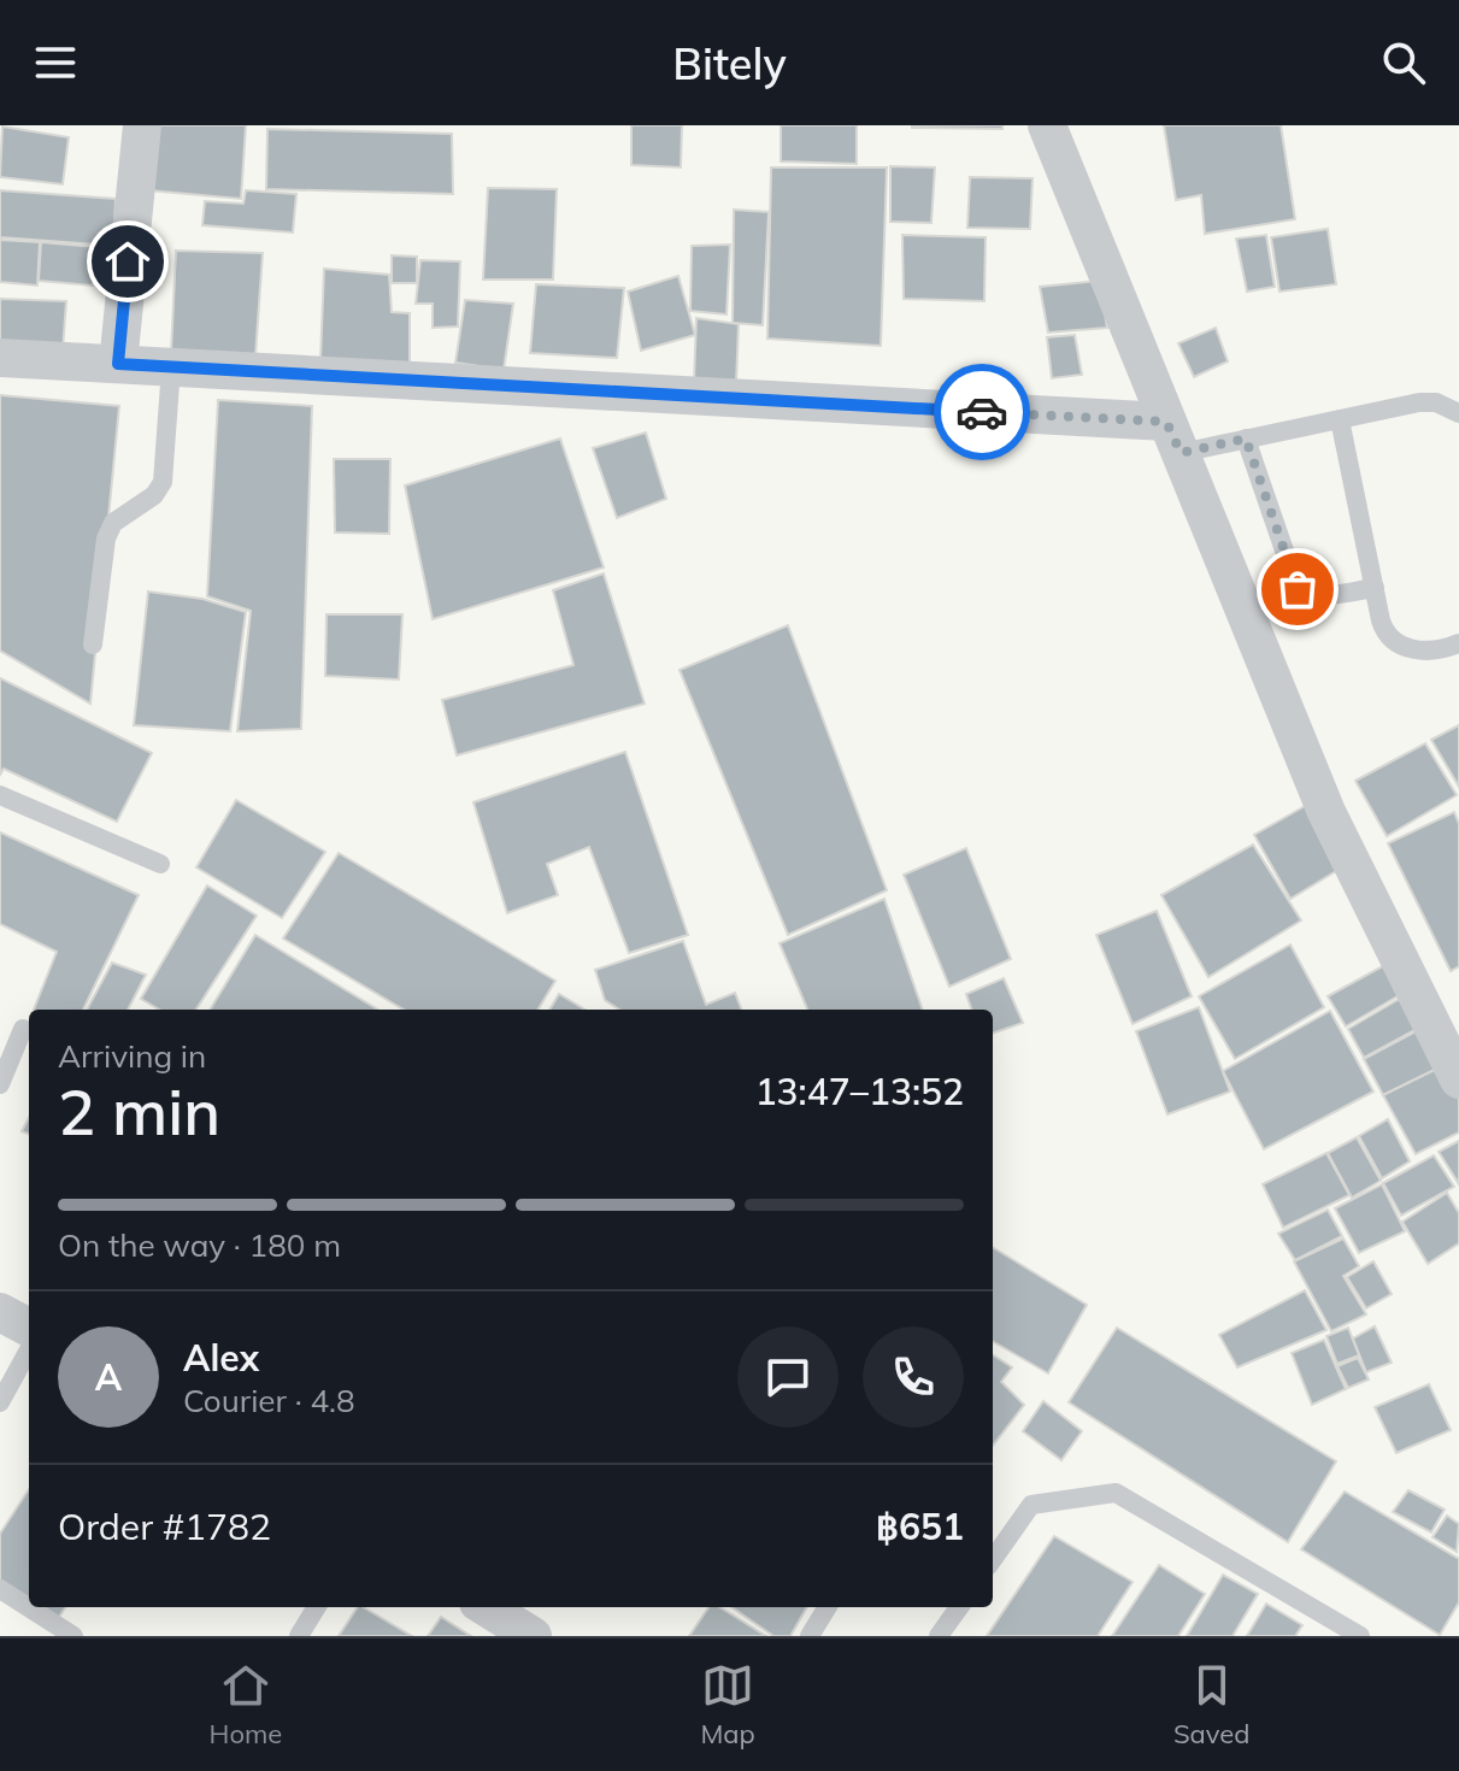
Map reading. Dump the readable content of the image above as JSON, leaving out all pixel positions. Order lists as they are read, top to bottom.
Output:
{
  "page": {
    "header": "Bitely",
    "heading": ["2 min", "Arriving in", "13:47–13:52"],
    "panel": [
      "Alex",
      "Courier · 4.8",
      "Order #1782",
      "฿651"
    ],
    "bar": "On the way · 180 m",
    "round": "A",
    "tabs": ["Home", "Map", "Saved"]
  }
}
